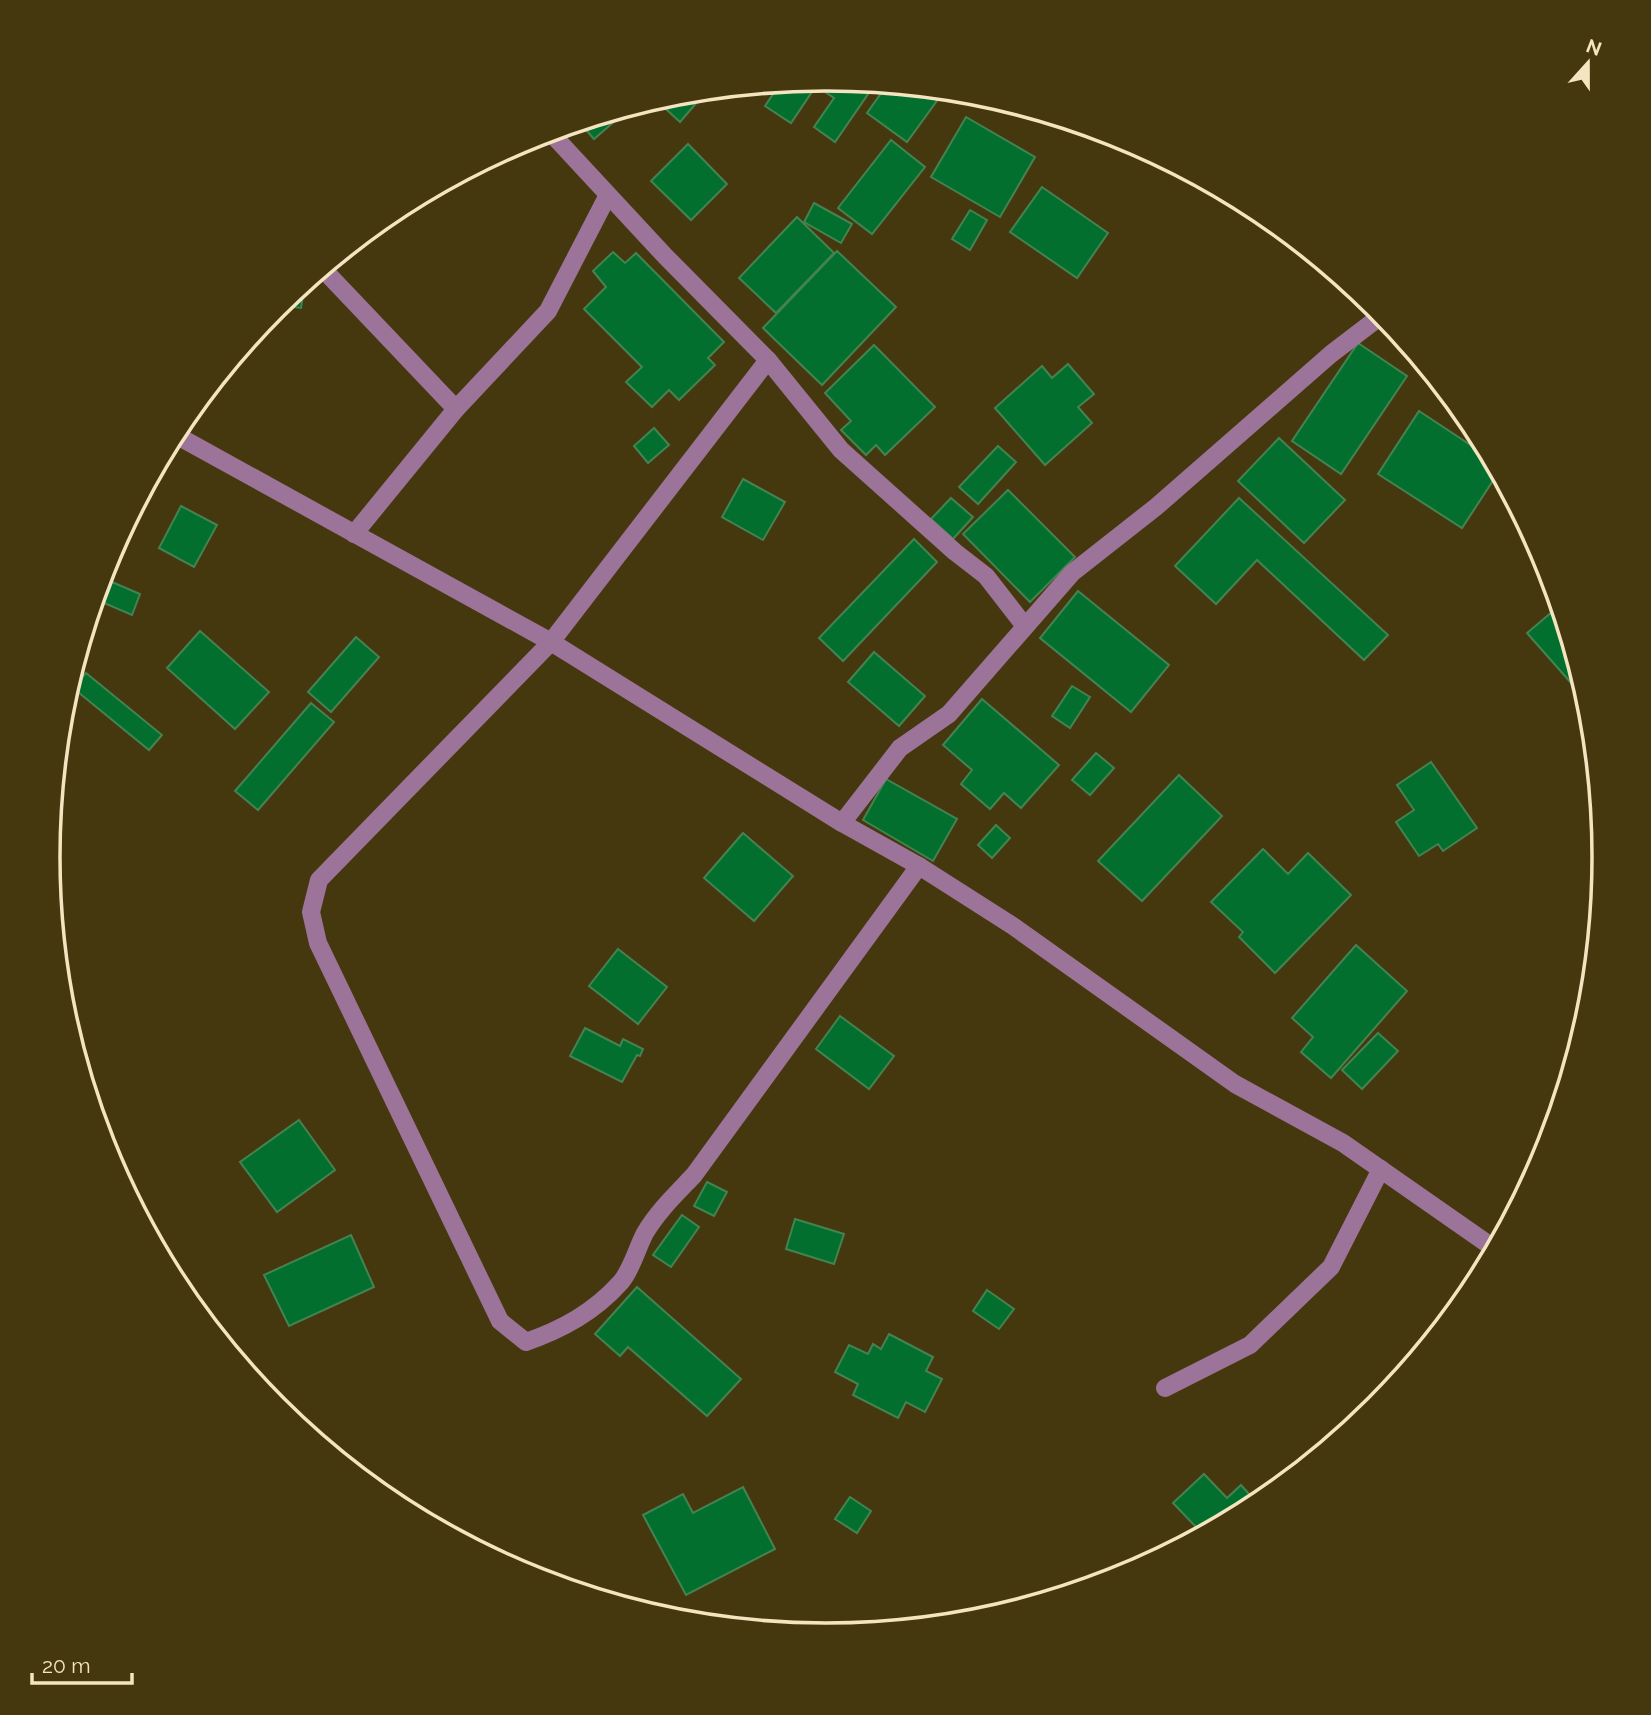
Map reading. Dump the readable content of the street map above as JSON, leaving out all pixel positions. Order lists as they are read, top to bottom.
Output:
{
  "scale_bar": "20 m",
  "north": "top"
}
